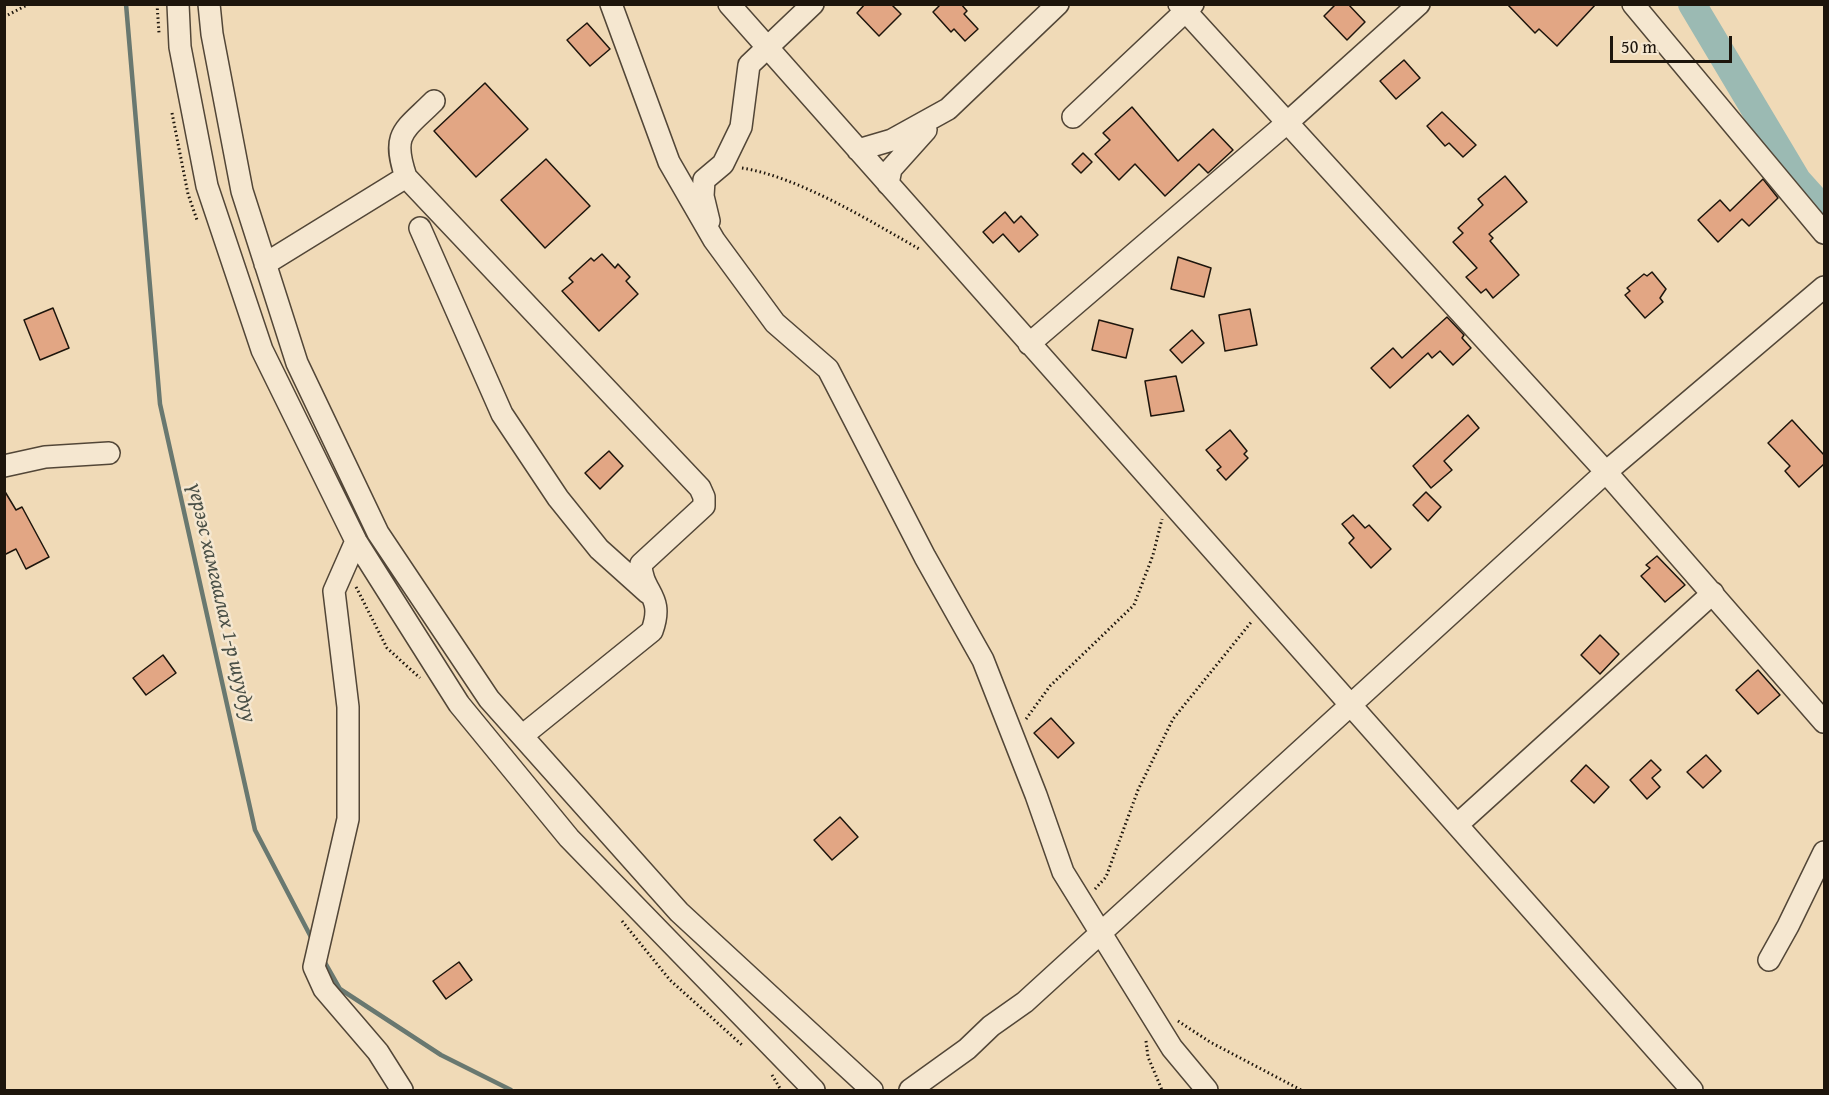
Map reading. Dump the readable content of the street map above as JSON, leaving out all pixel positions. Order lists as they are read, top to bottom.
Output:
{
  "water": ["үерээс хамгаалах 1-р шуудуу"],
  "scale_bar": "50 m"
}
